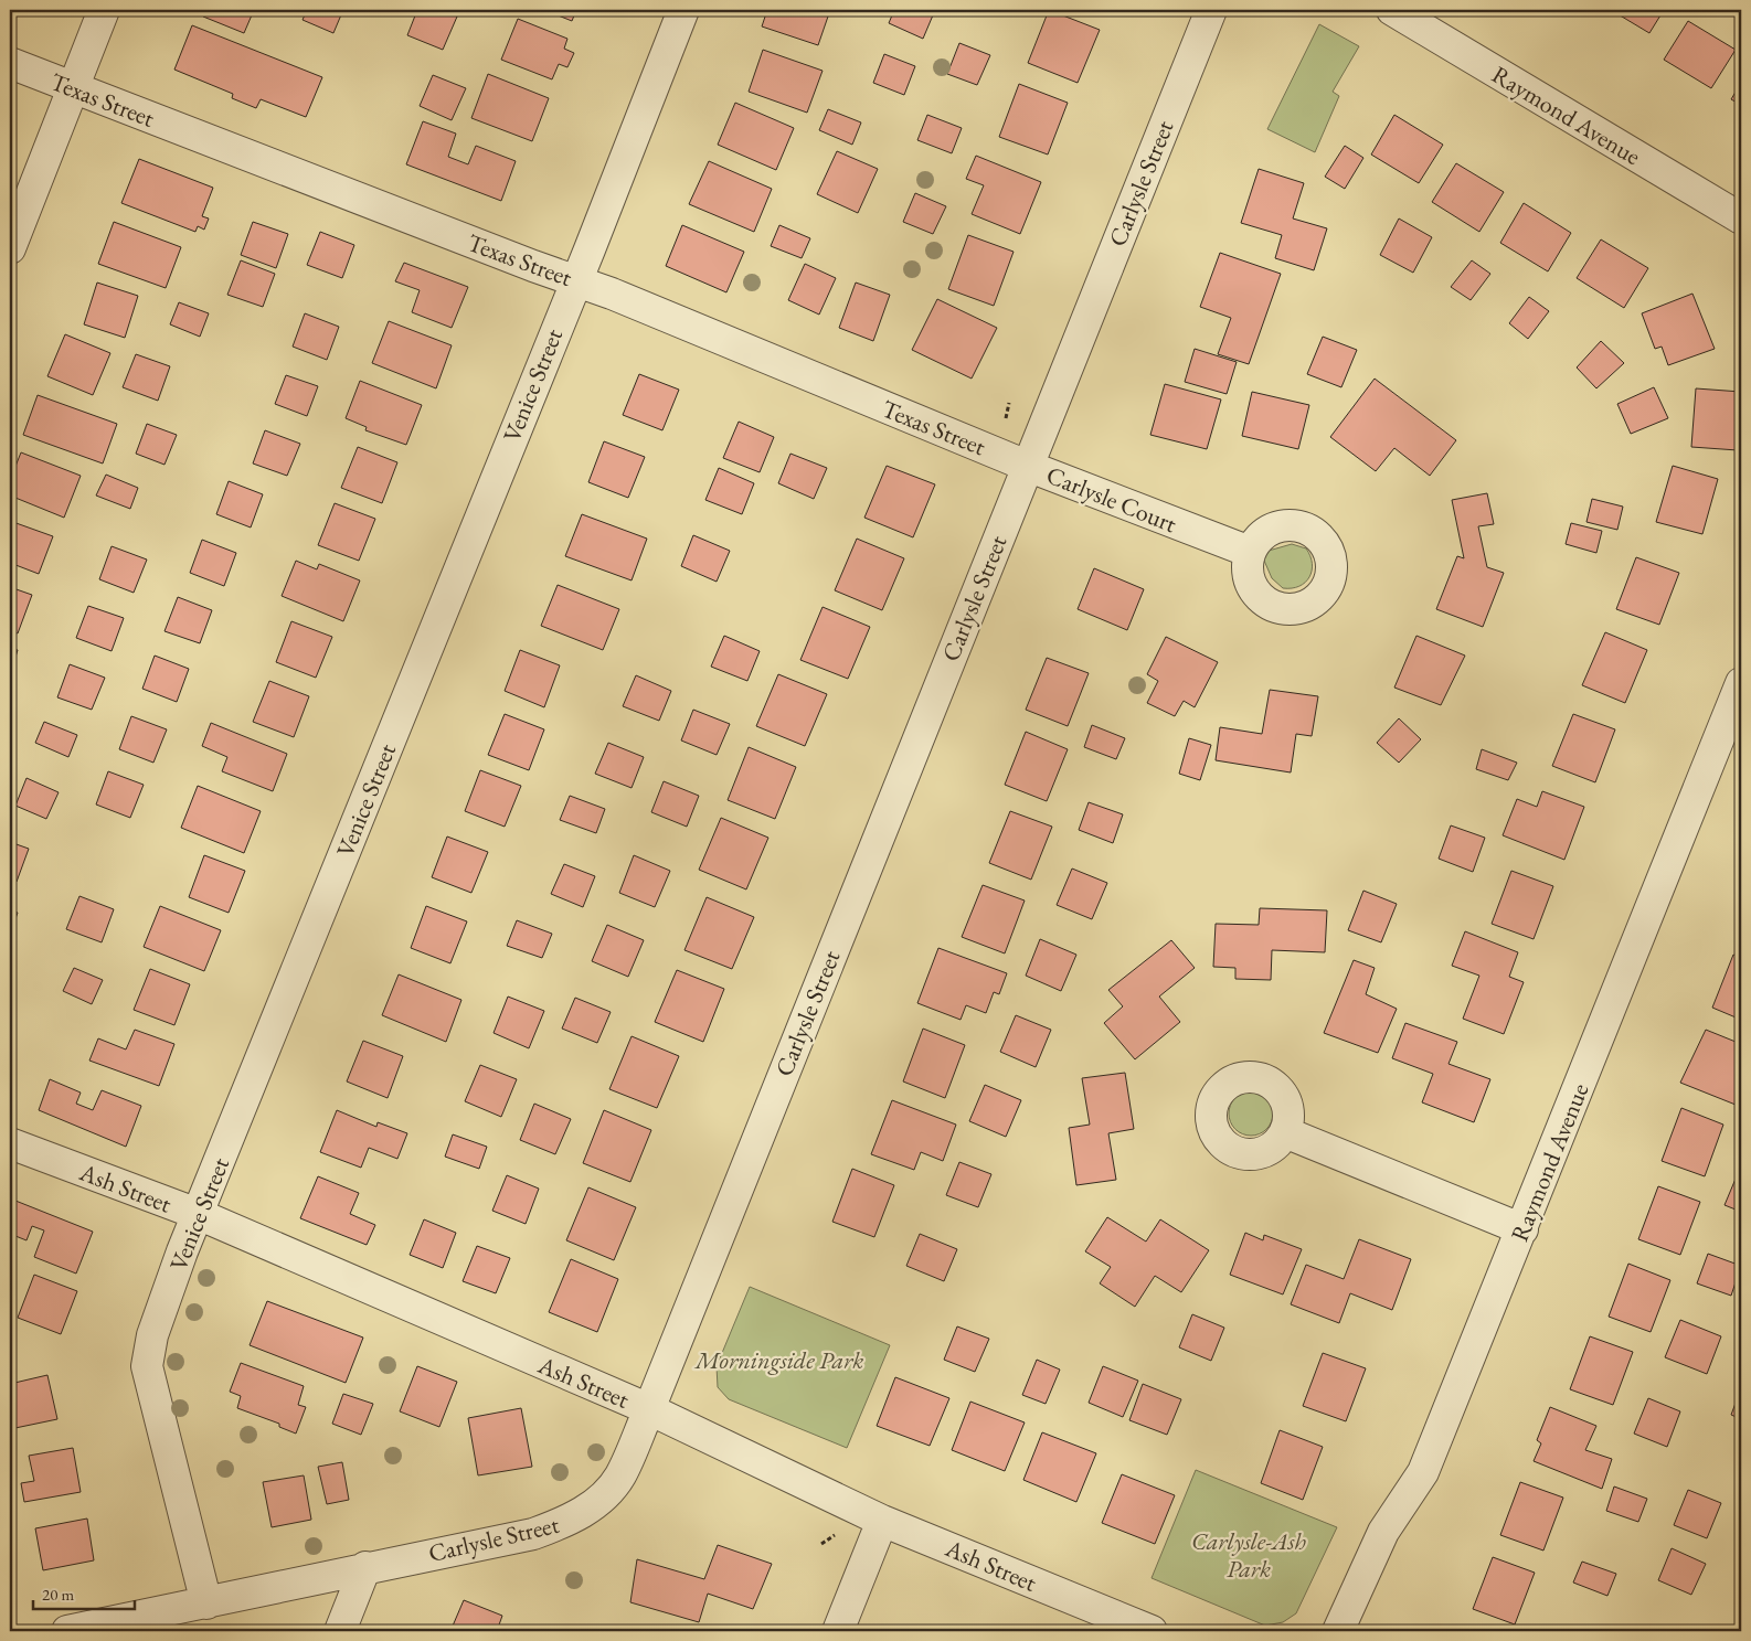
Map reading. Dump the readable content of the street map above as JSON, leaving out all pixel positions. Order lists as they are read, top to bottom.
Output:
{
  "streets": {
    "street": [
      "Texas Street",
      "Raymond Avenue",
      "Carlysle Street",
      "Venice Street",
      "Carlysle Court",
      "Ash Street"
    ]
  },
  "crossings": [
    ["Texas Street", "Carlysle Street"],
    ["Texas Street", "Venice Street"],
    ["Texas Street", "Carlysle Court"],
    ["Carlysle Street", "Venice Street"],
    ["Carlysle Street", "Carlysle Court"],
    ["Carlysle Street", "Ash Street"],
    ["Venice Street", "Ash Street"]
  ],
  "parks": ["Morningside Park", "Carlysle-Ash Park"],
  "scale_bar": "20 m"
}
